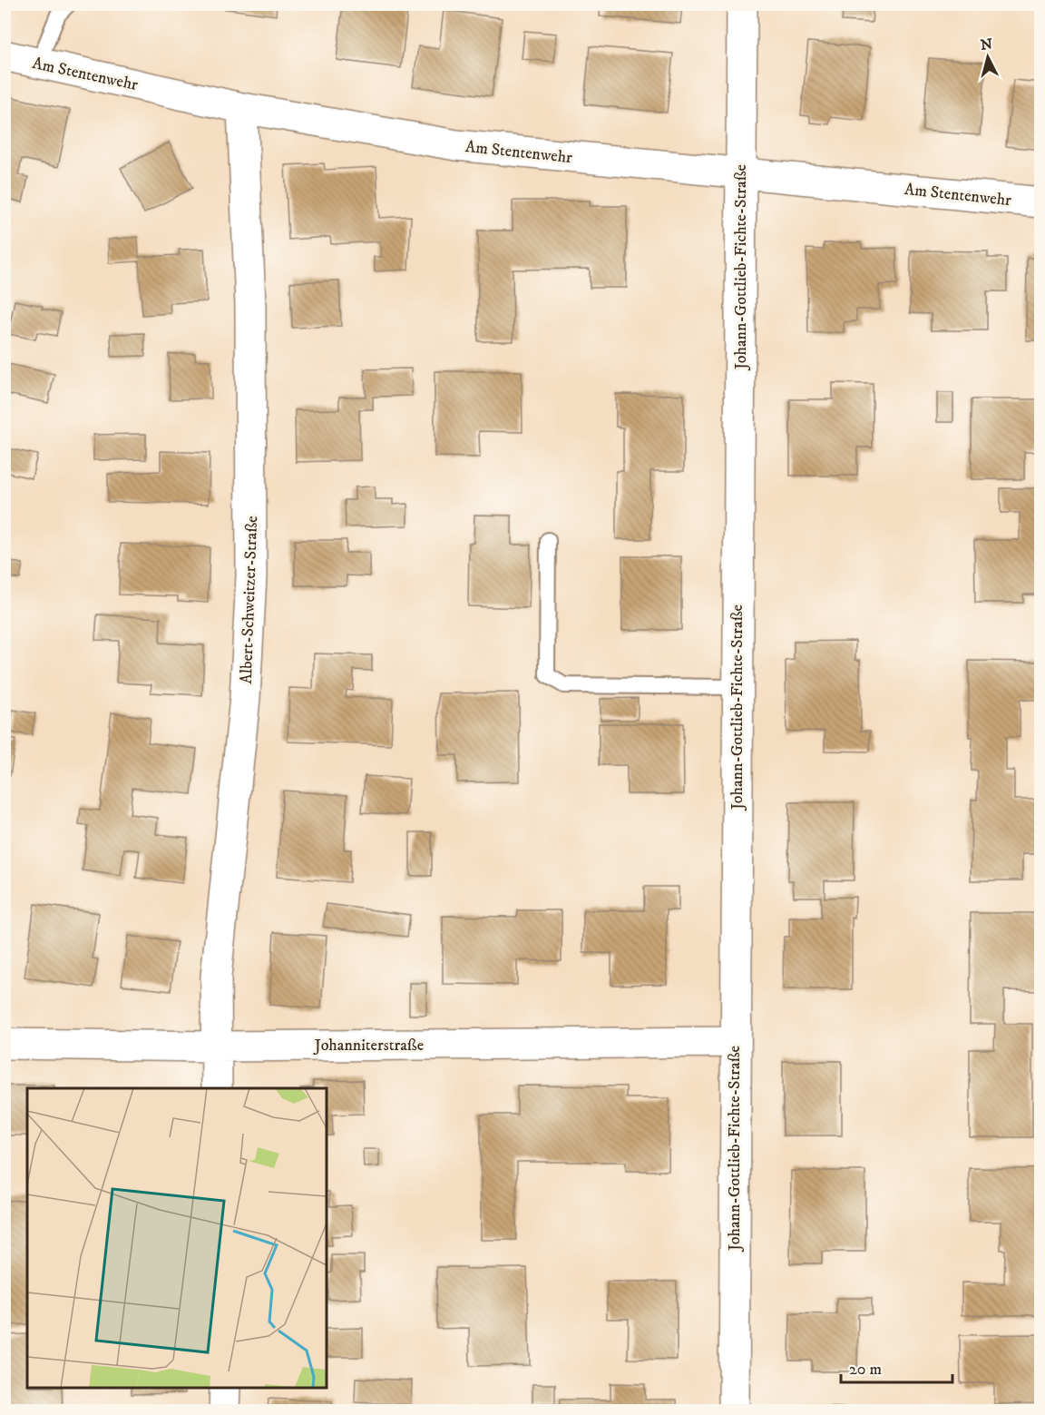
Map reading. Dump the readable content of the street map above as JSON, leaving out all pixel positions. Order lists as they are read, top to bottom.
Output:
{
  "streets": {
    "street": [
      "Am Stentenwehr",
      "Johann-Gottlieb-Fichte-Straße",
      "Albert-Schweitzer-Straße",
      "Johanniterstraße"
    ]
  },
  "crossings": [
    ["Am Stentenwehr", "Johann-Gottlieb-Fichte-Straße"],
    ["Am Stentenwehr", "Albert-Schweitzer-Straße"],
    ["Johann-Gottlieb-Fichte-Straße", "Johanniterstraße"],
    ["Albert-Schweitzer-Straße", "Johanniterstraße"]
  ],
  "scale_bar": "20 m",
  "north": "top"
}
